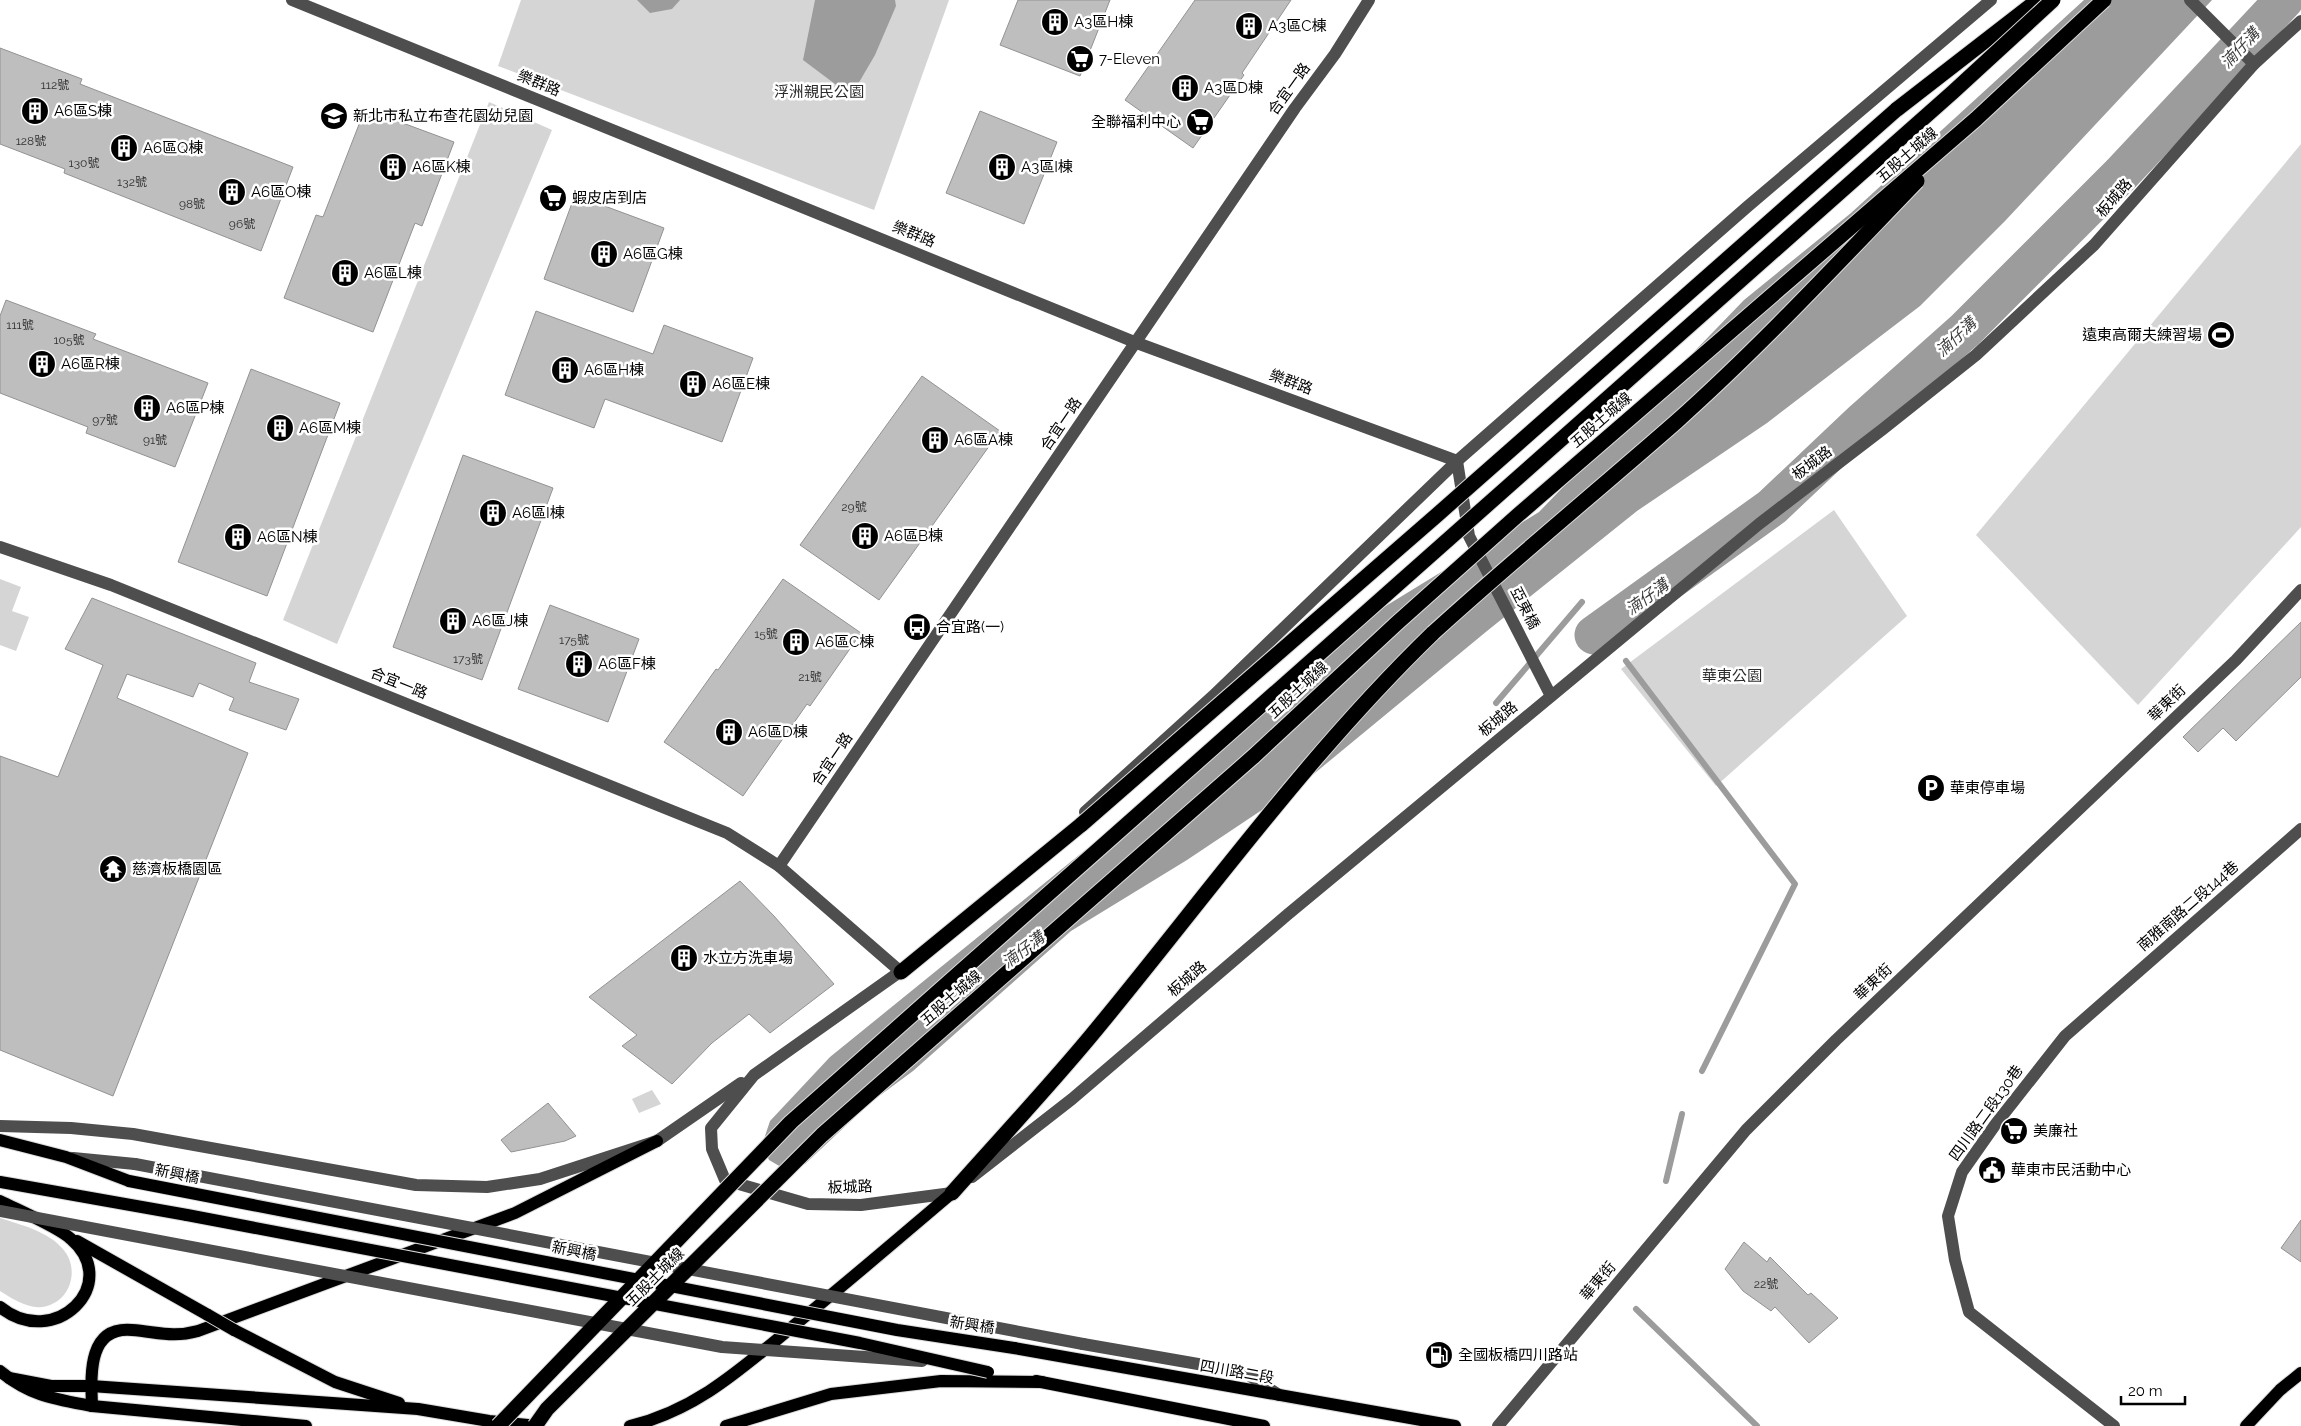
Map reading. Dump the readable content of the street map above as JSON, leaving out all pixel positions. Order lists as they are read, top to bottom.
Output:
{
  "streets": {
    "highway": ["五股土城線"],
    "main road": ["新興橋", "四川路二段"],
    "street": [
      "樂群路",
      "合宜一路",
      "板城路",
      "亞東橋",
      "華東街",
      "南雅南路二段144巷",
      "四川路二段130巷"
    ]
  },
  "crossings": [
    ["樂群路", "合宜一路"],
    ["樂群路", "板城路"],
    ["樂群路", "亞東橋"],
    ["合宜一路", "板城路"],
    ["板城路", "亞東橋"],
    ["南雅南路二段144巷", "四川路二段130巷"],
    ["新興橋", "四川路二段"]
  ],
  "water": ["湳仔溝"],
  "parks": ["浮洲親民公園", "華東公園"],
  "places": {
    "building": [
      "A3區H棟",
      "A3區C棟",
      "A3區D棟",
      "A6區S棟",
      "A6區Q棟",
      "A6區K棟",
      "A3區I棟",
      "A6區O棟",
      "A6區G棟",
      "A6區L棟",
      "A6區R棟",
      "A6區H棟",
      "A6區E棟",
      "A6區P棟",
      "A6區M棟",
      "A6區A棟",
      "A6區I棟",
      "A6區B棟",
      "A6區N棟",
      "A6區J棟",
      "A6區C棟",
      "A6區F棟",
      "A6區D棟",
      "水立方洗車場"
    ],
    "supermarket": [
      "7-Eleven",
      "全聯福利中心",
      "蝦皮店到店",
      "美廉社"
    ],
    "school or university": ["新北市私立布查花園幼兒園"],
    "sports": ["遠東高爾夫練習場"],
    "bus stop": ["合宜路(一)"],
    "parking": ["華東停車場"],
    "temple": ["慈濟板橋園區"],
    "public building": ["華東市民活動中心"],
    "fuel station": ["全國板橋四川路站"]
  },
  "house_numbers": [
    "112號",
    "128號",
    "130號",
    "132號",
    "98號",
    "96號",
    "111號",
    "105號",
    "97號",
    "91號",
    "29號",
    "15號",
    "175號",
    "173號",
    "21號",
    "22號"
  ],
  "scale_bar": "20 m"
}
